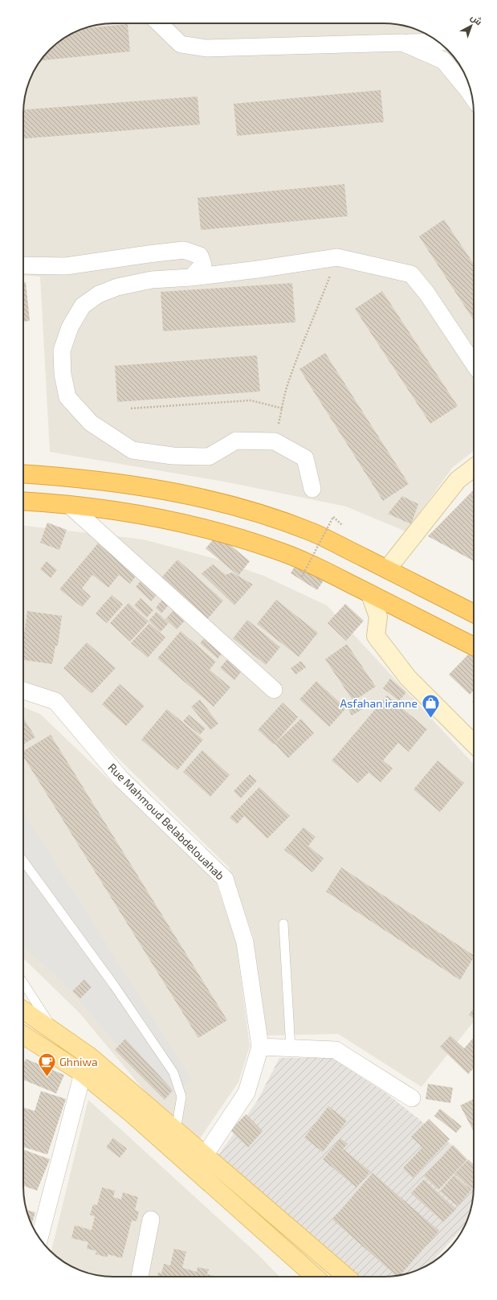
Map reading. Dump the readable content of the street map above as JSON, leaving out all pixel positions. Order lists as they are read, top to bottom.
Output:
{
  "streets": {
    "street": ["Rue Mahmoud Belabdelouahab"]
  },
  "places": {
    "shop": ["Asfahan iranne"],
    "cafe": ["Ghniwa"]
  },
  "north": "top right"
}
